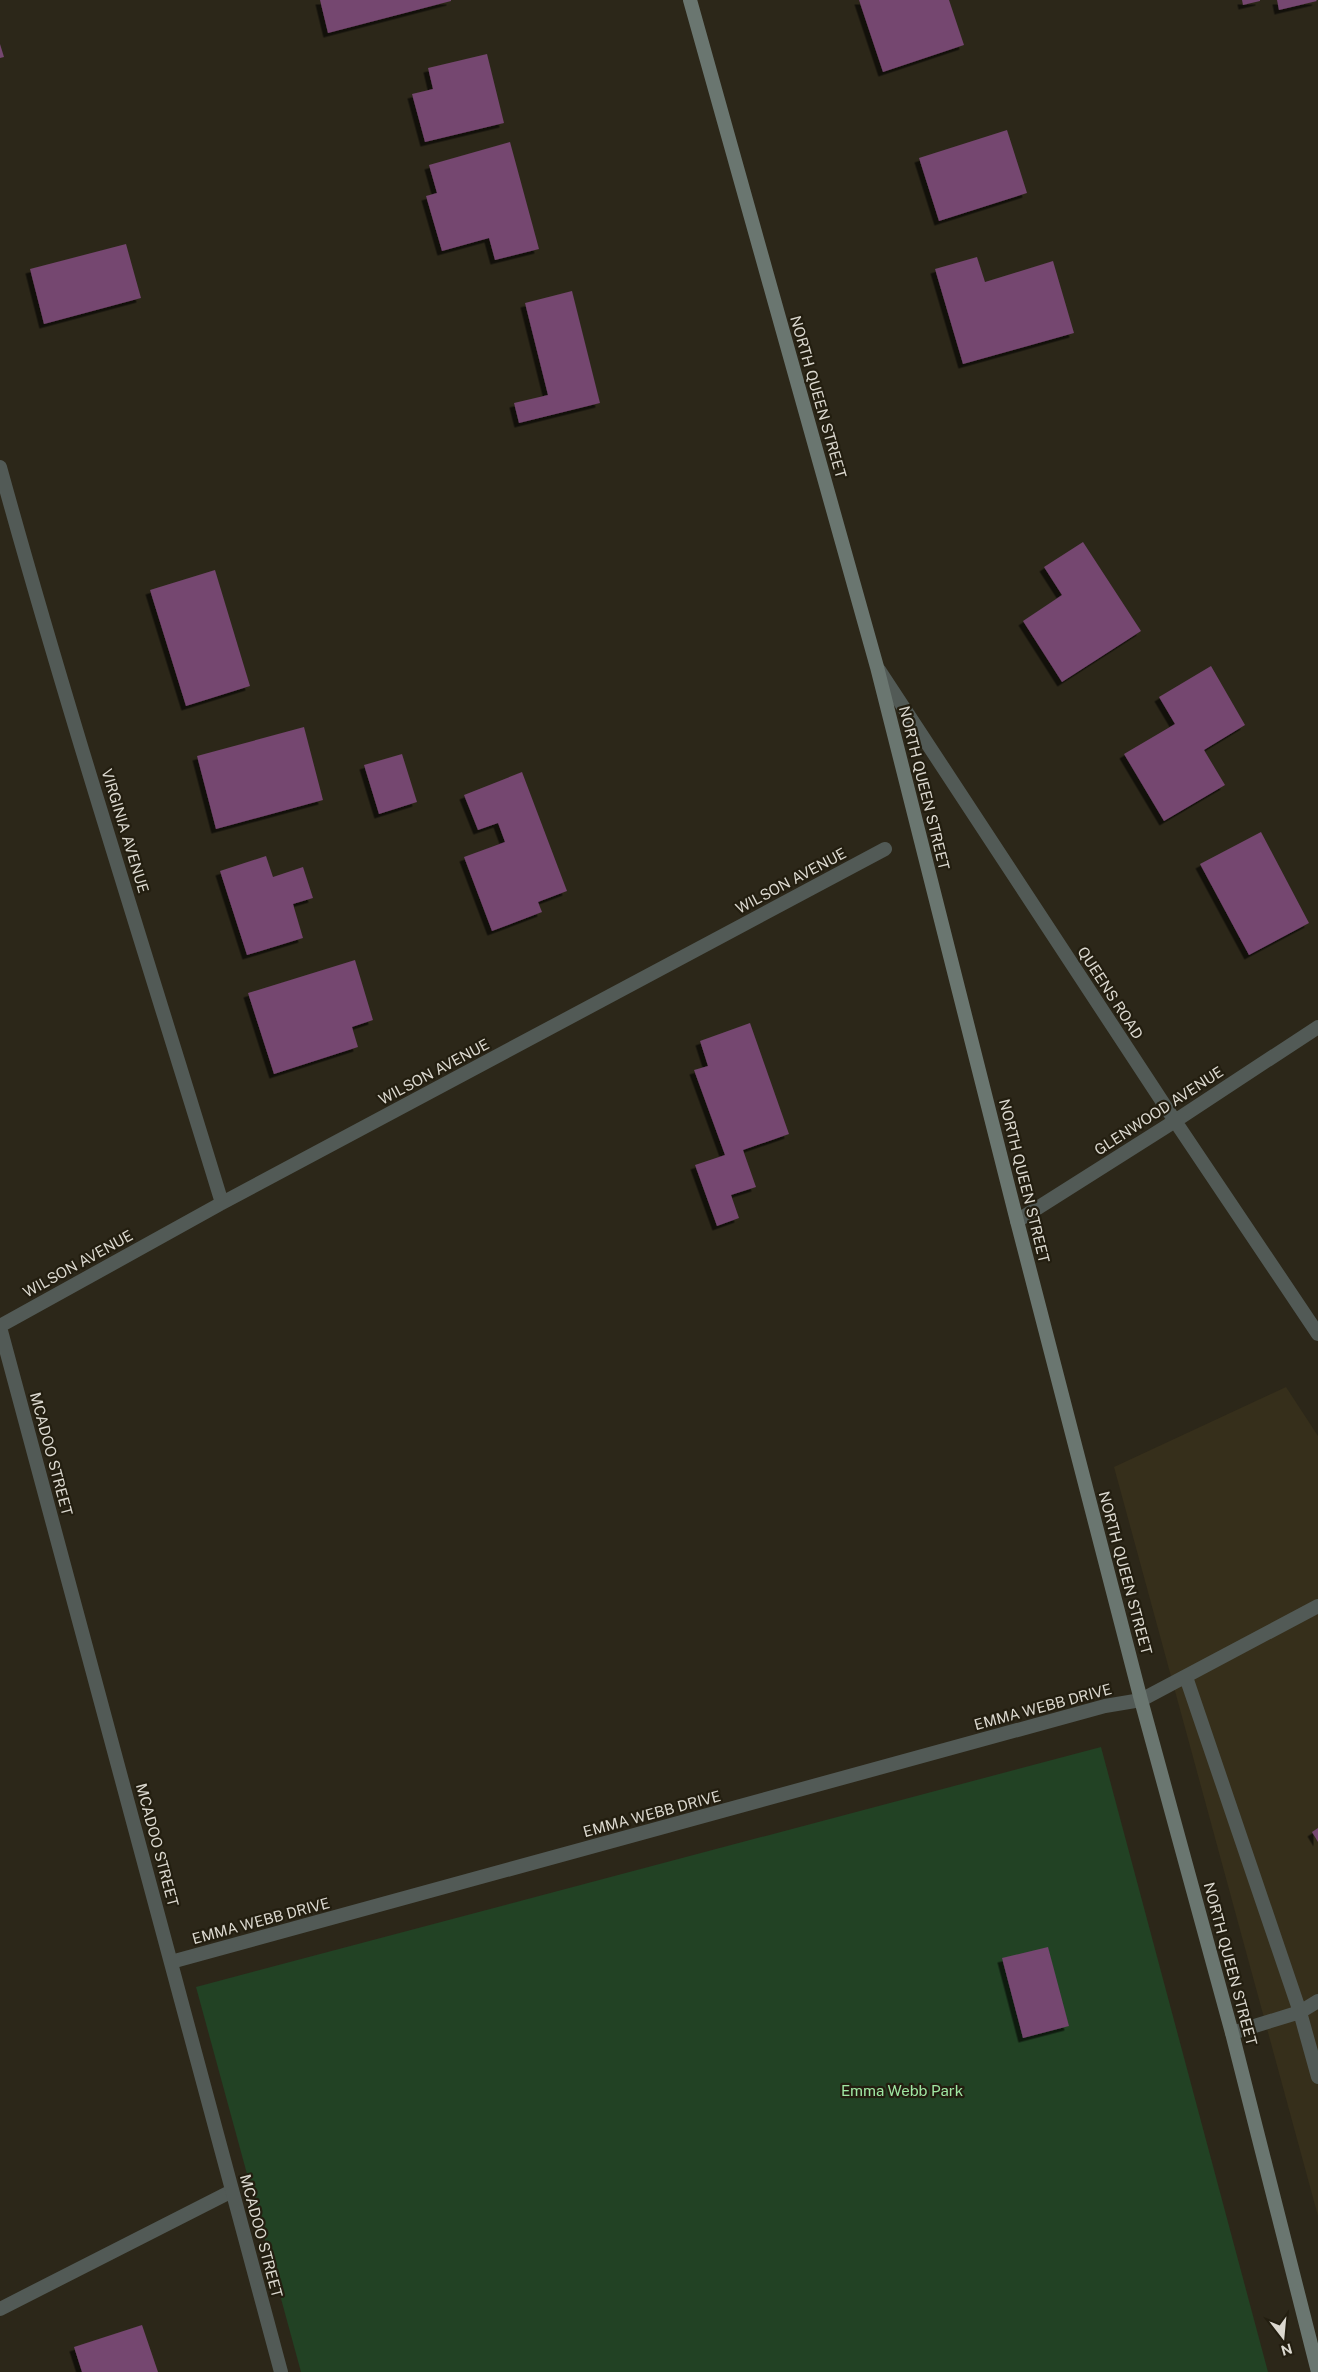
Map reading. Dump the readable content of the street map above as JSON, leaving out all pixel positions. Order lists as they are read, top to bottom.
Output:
{
  "streets": {
    "main road": ["NORTH QUEEN STREET"],
    "street": [
      "VIRGINIA AVENUE",
      "WILSON AVENUE",
      "QUEENS ROAD",
      "GLENWOOD AVENUE",
      "MCADOO STREET",
      "EMMA WEBB DRIVE"
    ]
  },
  "crossings": [
    ["NORTH QUEEN STREET", "QUEENS ROAD"],
    ["NORTH QUEEN STREET", "GLENWOOD AVENUE"],
    ["NORTH QUEEN STREET", "EMMA WEBB DRIVE"],
    ["VIRGINIA AVENUE", "WILSON AVENUE"],
    ["WILSON AVENUE", "MCADOO STREET"],
    ["QUEENS ROAD", "GLENWOOD AVENUE"],
    ["MCADOO STREET", "EMMA WEBB DRIVE"]
  ],
  "parks": ["Emma Webb Park"],
  "north": "bottom"
}
